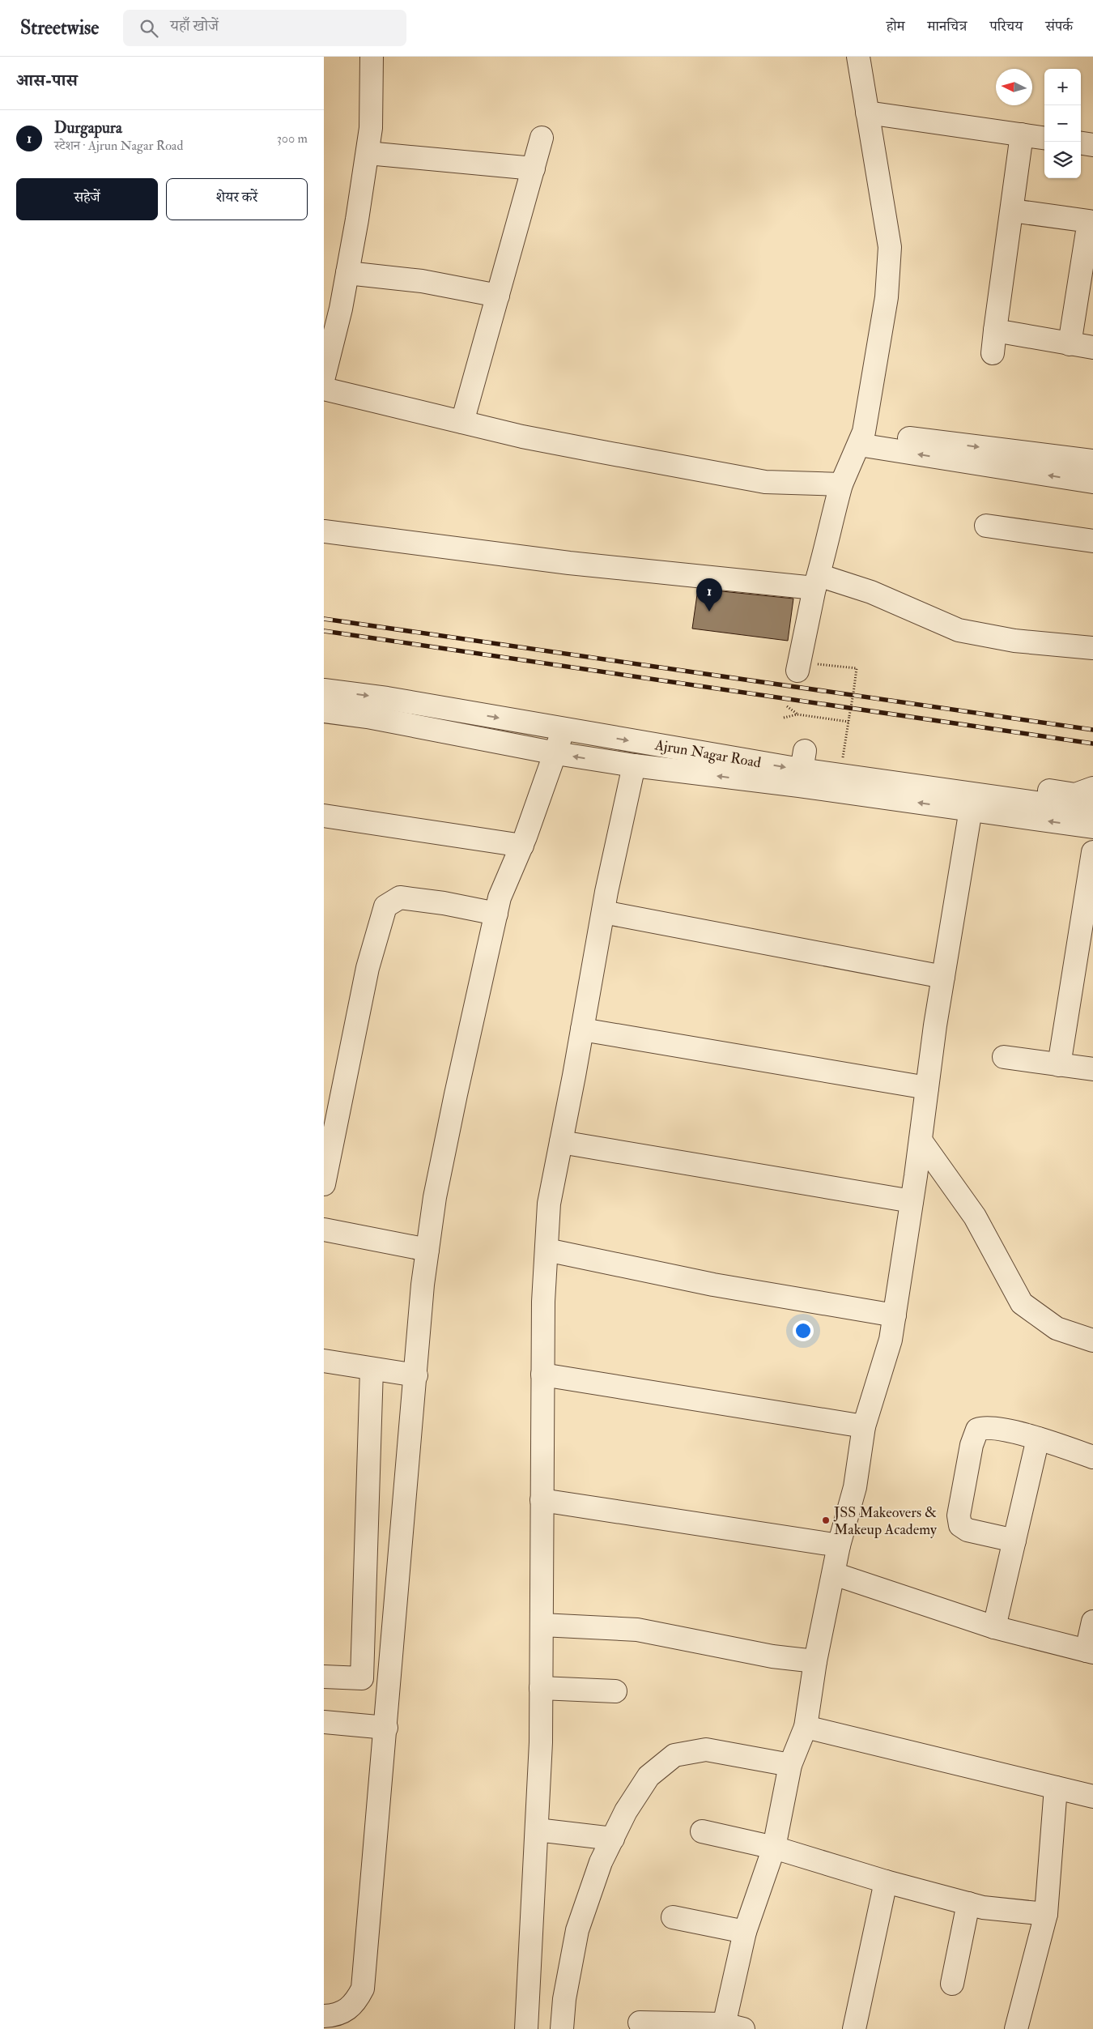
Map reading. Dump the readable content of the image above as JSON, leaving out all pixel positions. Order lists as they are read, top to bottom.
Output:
{
  "streets": {
    "street": ["Ajrun Nagar Road"]
  },
  "places": ["JSS Makeovers & Makeup Academy"],
  "north": "left",
  "page": {
    "header": "Streetwise",
    "search": "यहाँ खोजें",
    "nav": [
      "होम",
      "मानचित्र",
      "परिचय",
      "संपर्क"
    ],
    "heading": "आस-पास",
    "map_buttons": ["+", "−"],
    "list": [
      {
        "mark": "1",
        "name": "Durgapura",
        "note": "स्टेशन · Ajrun Nagar Road",
        "value": "300 m"
      }
    ],
    "buttons": ["सहेजें", "शेयर करें"],
    "pins": "1"
  }
}
